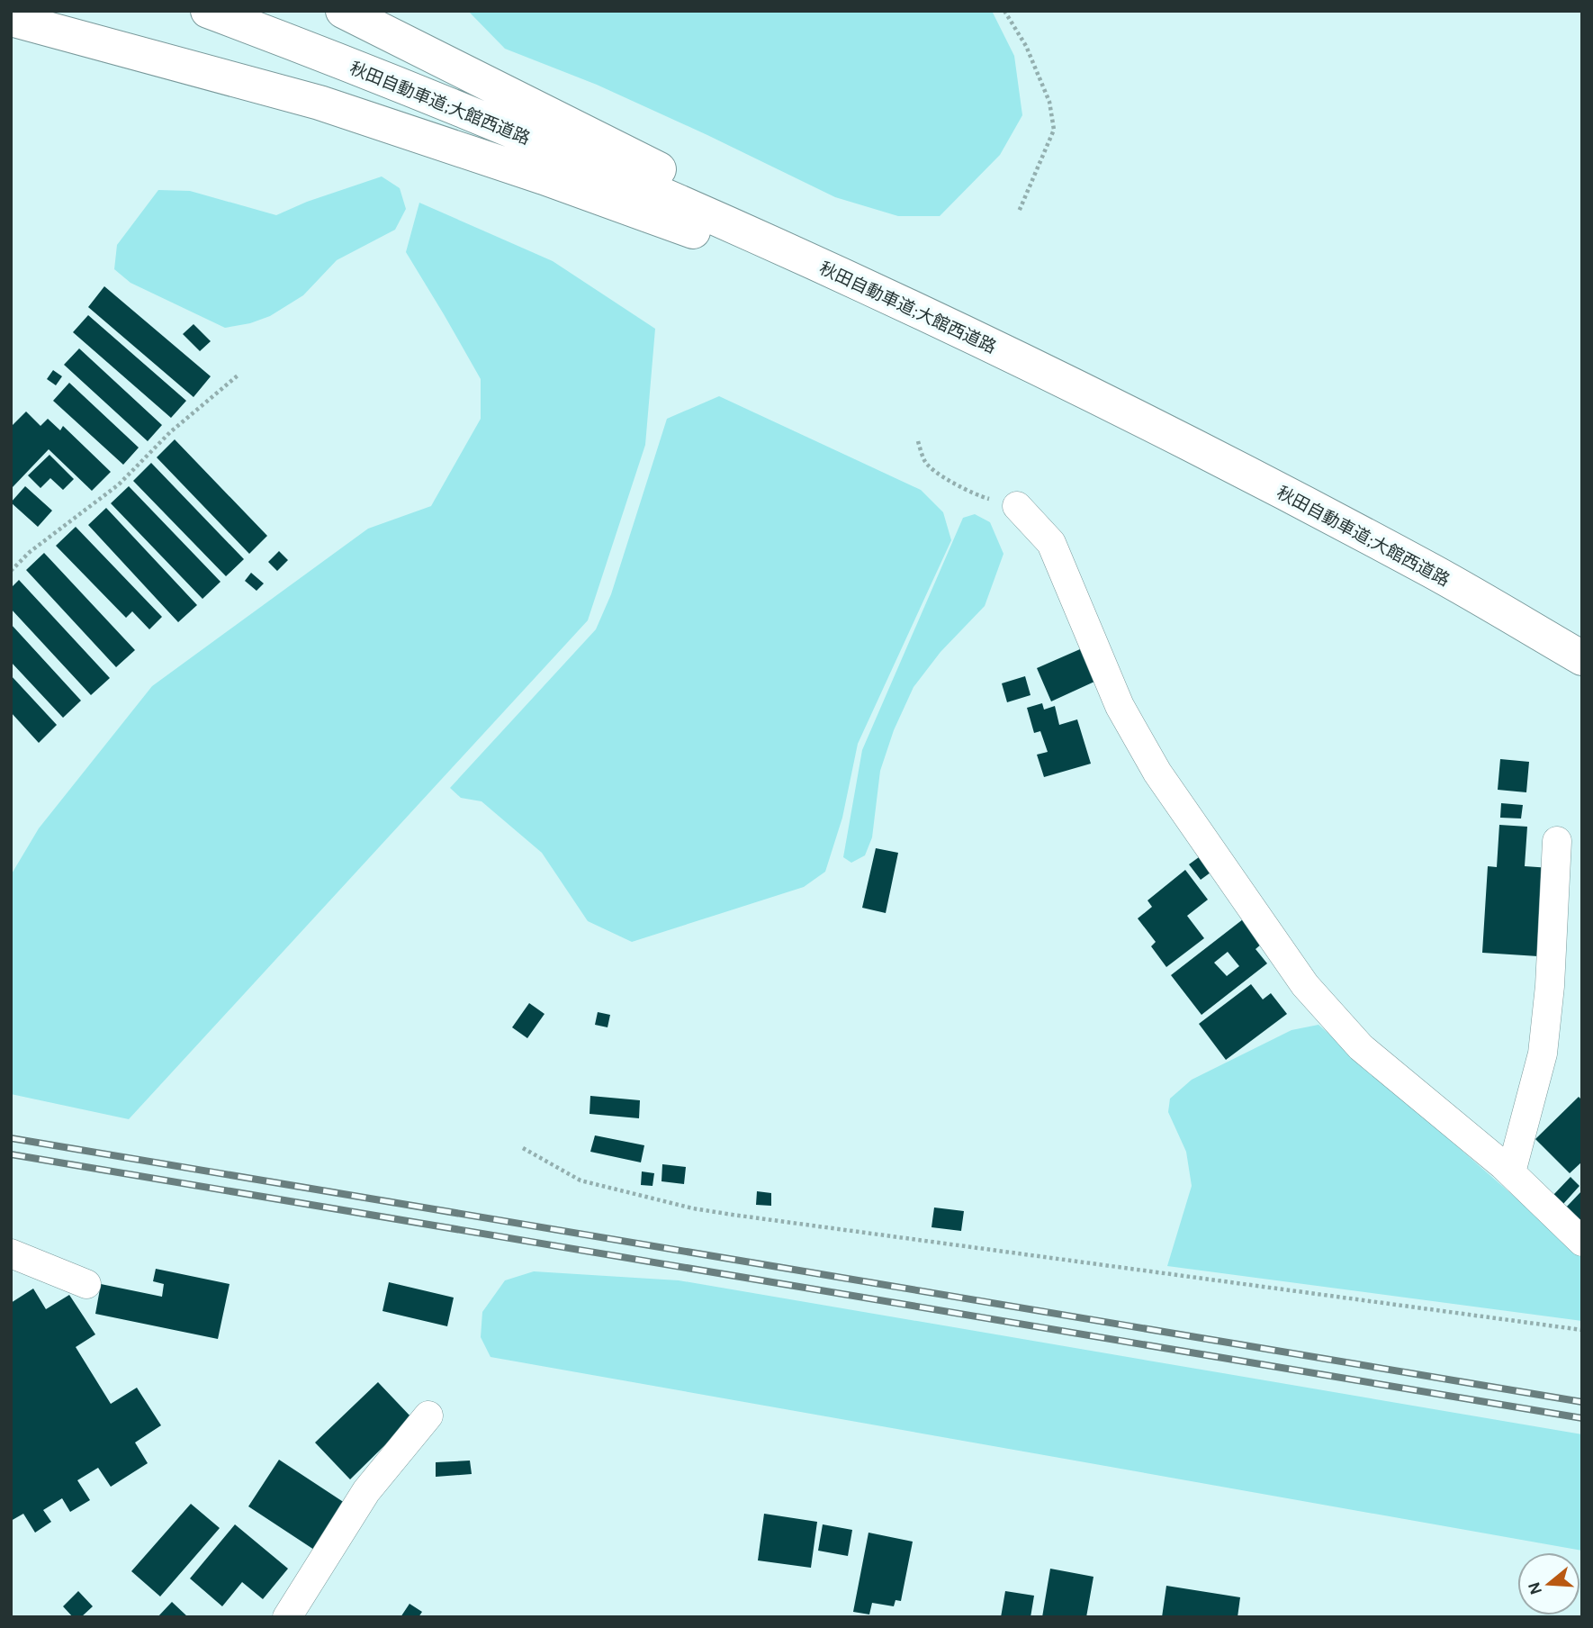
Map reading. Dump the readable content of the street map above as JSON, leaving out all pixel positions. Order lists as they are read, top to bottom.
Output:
{
  "streets": {
    "highway": ["秋田自動車道;大館西道路"]
  },
  "north": "left"
}
